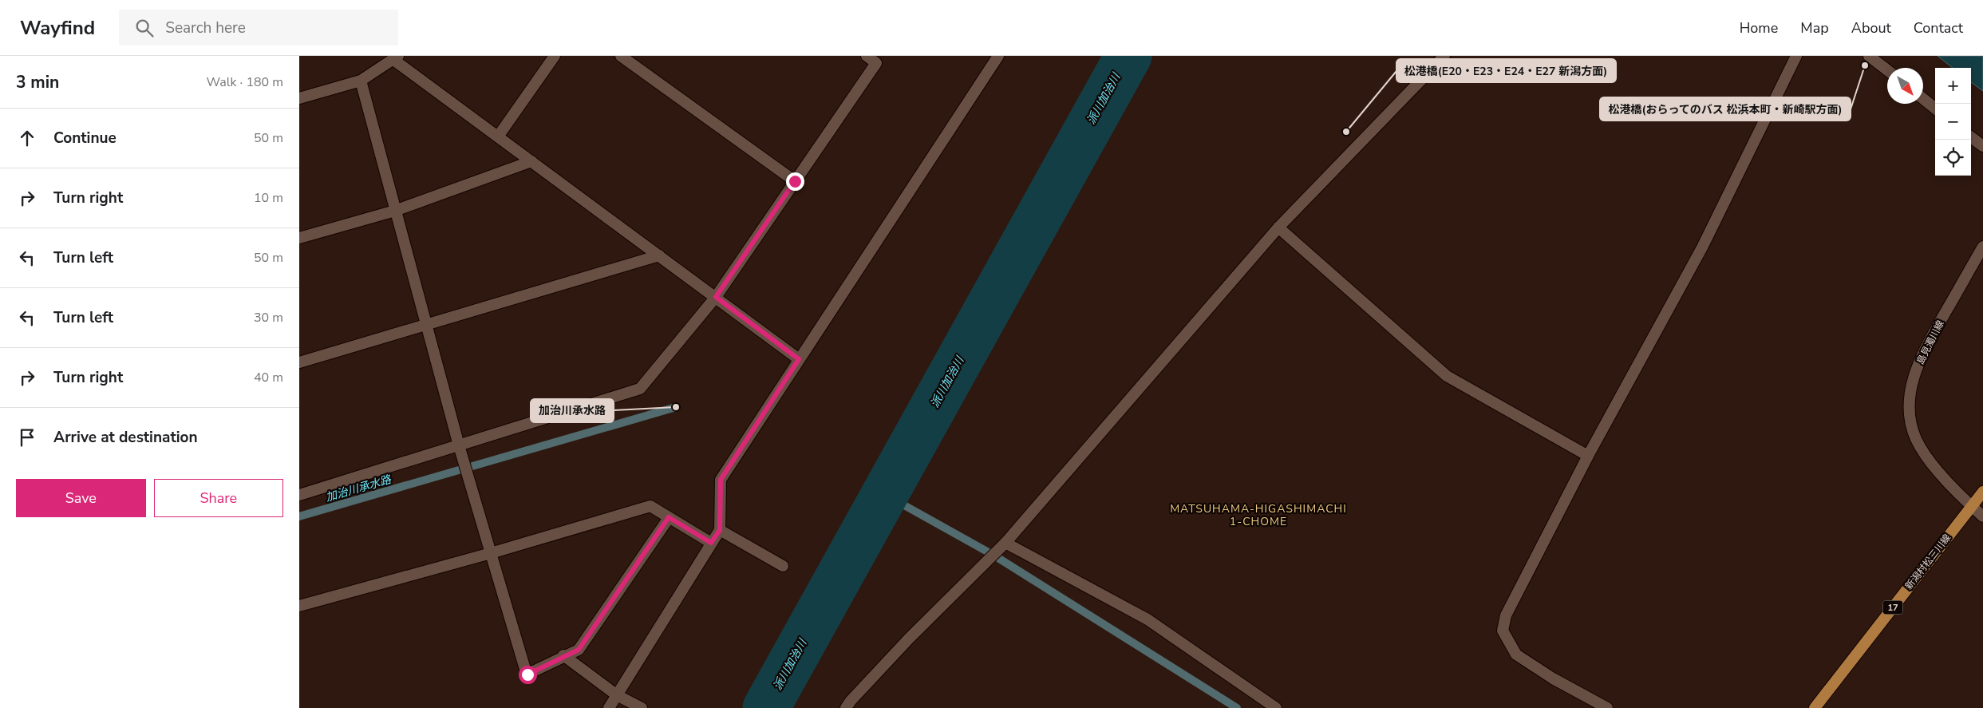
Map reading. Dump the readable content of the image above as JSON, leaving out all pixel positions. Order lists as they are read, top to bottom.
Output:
{
  "streets": {
    "main road": ["新潟村松三川線", "17"],
    "street": ["島見濁川線"]
  },
  "crossings": [
    ["島見濁川線", "新潟村松三川線"]
  ],
  "districts": ["MATSUHAMA-HIGASHIMACHI 1-CHOME"],
  "water": ["派川加治川", "加治川承水路"],
  "places": ["松港橋(おらってのバス 松浜本町・新崎駅方面)", "松港橋(E20・E23・E24・E27 新潟方面)", "加治川承水路"],
  "north": "bottom right",
  "page": {
    "header": "Wayfind",
    "search": "Search here",
    "nav": [
      "Home",
      "Map",
      "About",
      "Contact"
    ],
    "heading": ["3 min", "Walk · 180 m"],
    "map_buttons": ["+", "−"],
    "list": [
      ["Continue", "50 m"],
      ["Turn right", "10 m"],
      ["Turn left", "50 m"],
      ["Turn left", "30 m"],
      ["Turn right", "40 m"],
      "Arrive at destination"
    ],
    "buttons": ["Save", "Share"]
  }
}
